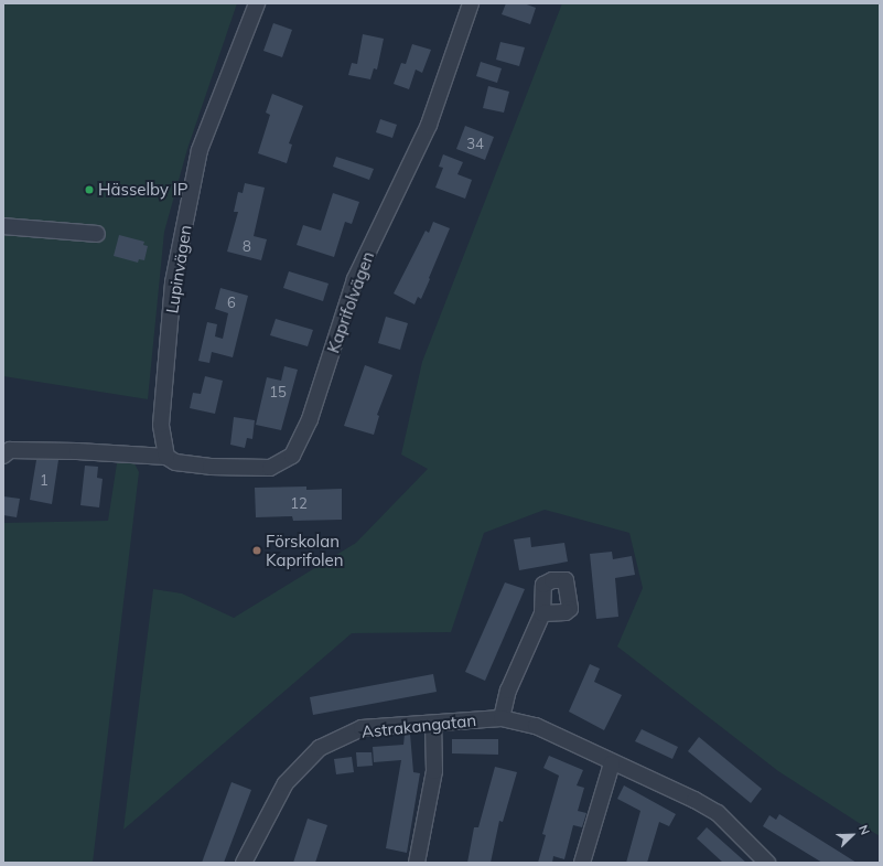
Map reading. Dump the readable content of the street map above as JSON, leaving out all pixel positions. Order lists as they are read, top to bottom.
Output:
{
  "streets": {
    "street": ["Lupinvägen", "Kaprifolvägen", "Astrakangatan"]
  },
  "crossings": [
    ["Lupinvägen", "Kaprifolvägen"]
  ],
  "places": ["Hässelby IP", "Förskolan Kaprifolen"],
  "house_numbers": [
    "34",
    "8",
    "6",
    "15",
    "1",
    "12"
  ],
  "north": "top right"
}
